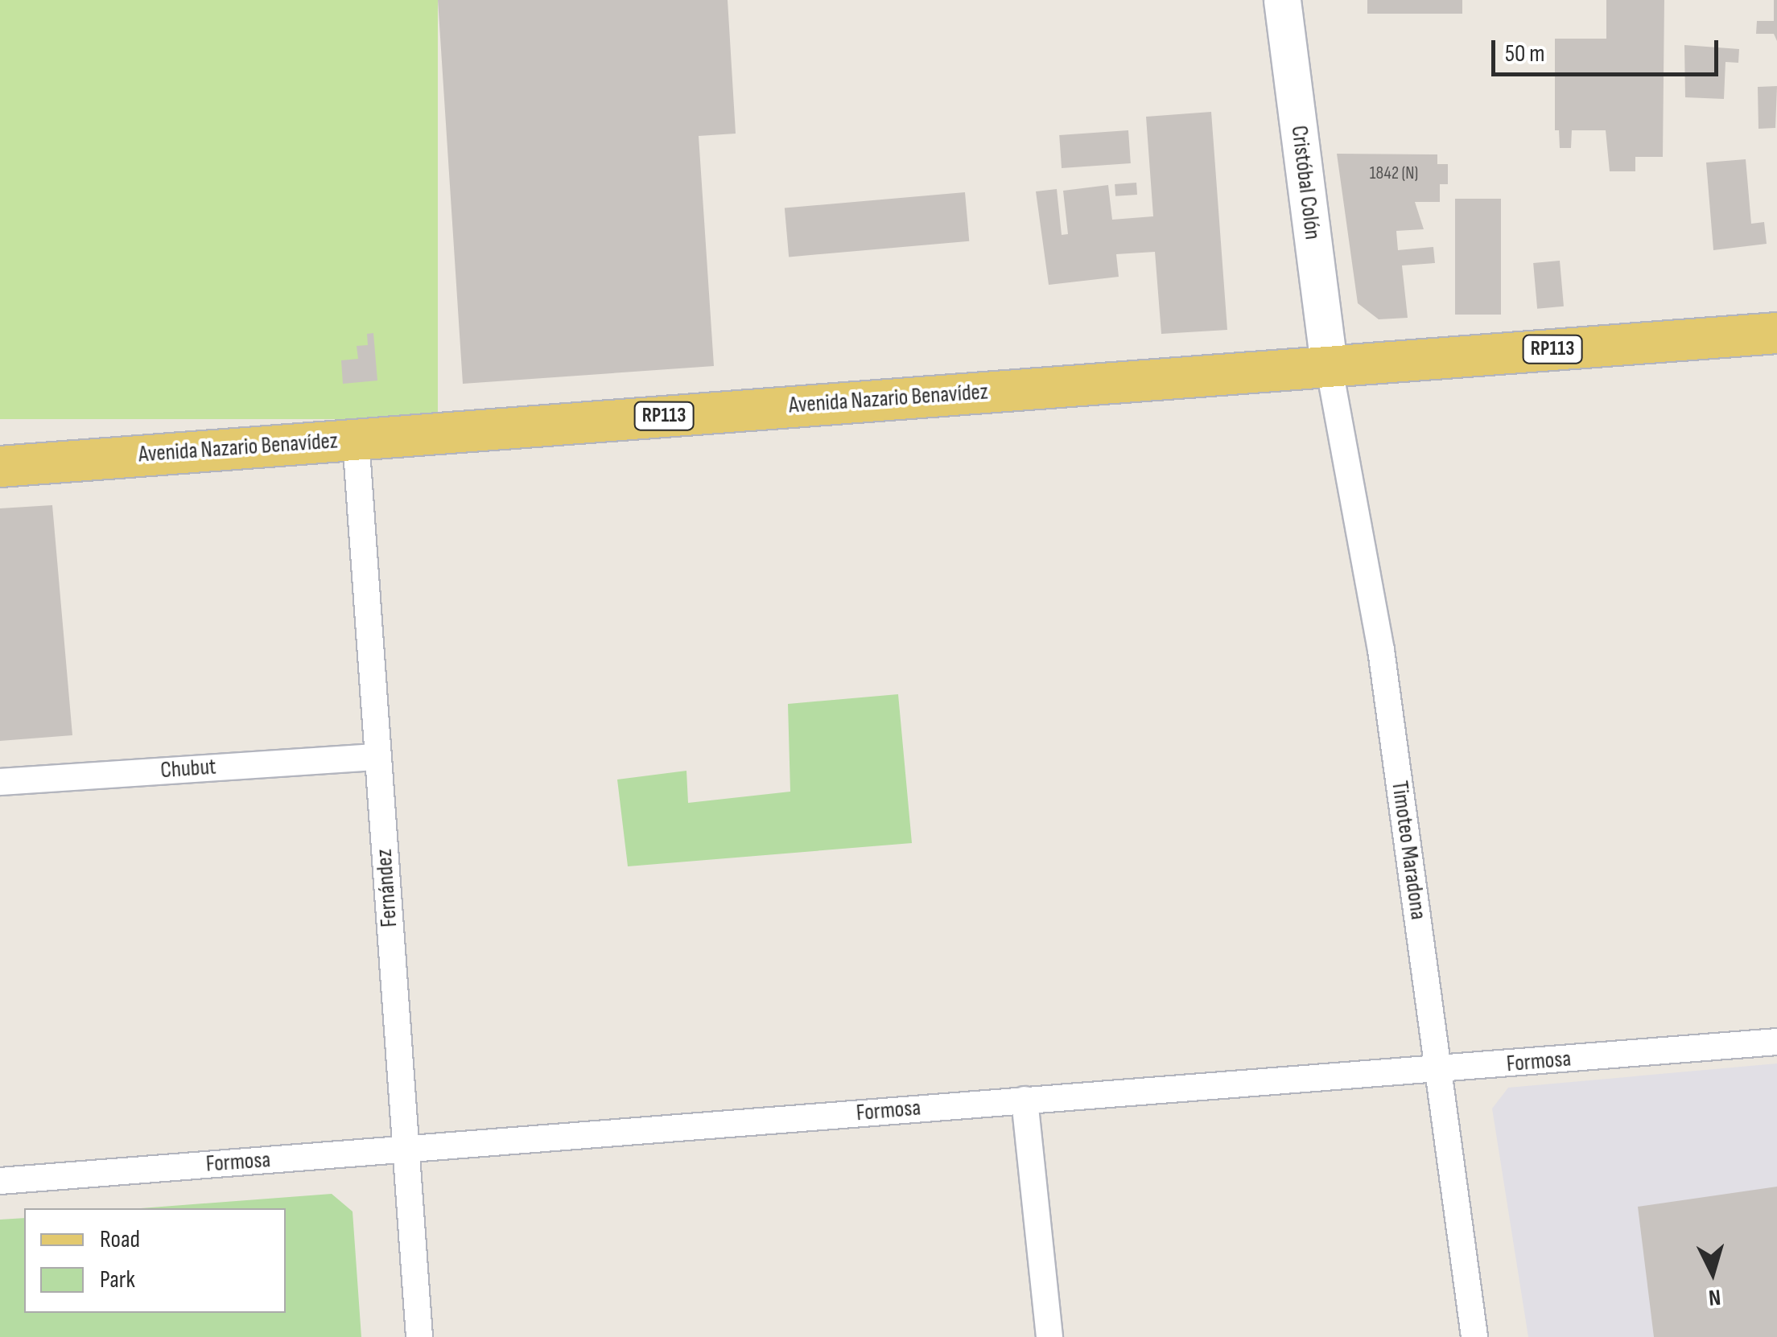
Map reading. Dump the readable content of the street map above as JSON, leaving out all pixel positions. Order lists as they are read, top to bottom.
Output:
{
  "streets": {
    "main road": ["RP113", "Avenida Nazario Benavídez"],
    "street": [
      "Cristóbal Colón",
      "Chubut",
      "Timoteo Maradona",
      "Fernández",
      "Formosa"
    ]
  },
  "crossings": [
    ["Cristóbal Colón", "Avenida Nazario Benavídez"],
    ["Cristóbal Colón", "Timoteo Maradona"],
    ["Avenida Nazario Benavídez", "Timoteo Maradona"],
    ["Avenida Nazario Benavídez", "Fernández"],
    ["Chubut", "Fernández"],
    ["Timoteo Maradona", "Formosa"],
    ["Fernández", "Formosa"]
  ],
  "house_numbers": ["1842 (N)"],
  "legend": ["Road", "Park"],
  "scale_bar": "50 m",
  "north": "bottom"
}
